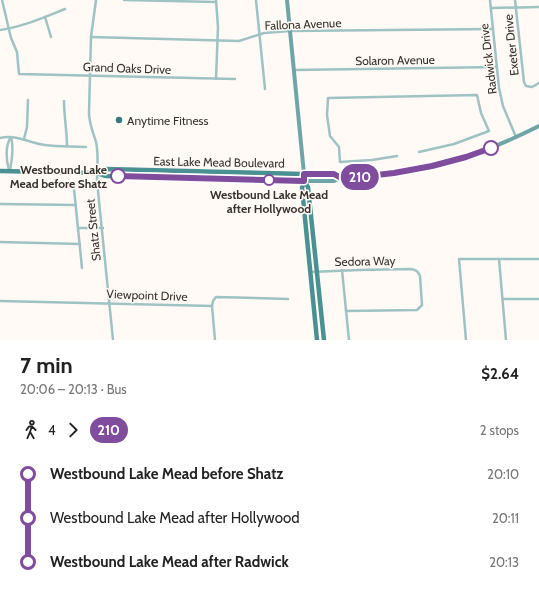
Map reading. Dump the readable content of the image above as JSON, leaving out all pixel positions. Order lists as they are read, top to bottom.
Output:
{
  "streets": {
    "main road": ["East Lake Mead Boulevard"],
    "street": [
      "Fallona Avenue",
      "Exeter Drive",
      "Radwick Drive",
      "Solaron Avenue",
      "Grand Oaks Drive",
      "Shatz Street",
      "Sedora Way",
      "Viewpoint Drive"
    ]
  },
  "crossings": [
    ["Fallona Avenue", "Radwick Drive"],
    ["Fallona Avenue", "Shatz Street"],
    ["Radwick Drive", "Solaron Avenue"],
    ["Radwick Drive", "East Lake Mead Boulevard"],
    ["Grand Oaks Drive", "Shatz Street"],
    ["East Lake Mead Boulevard", "Shatz Street"],
    ["Shatz Street", "Viewpoint Drive"]
  ],
  "places": ["Anytime Fitness", "Westbound Lake Mead before Shatz", "Westbound Lake Mead after Hollywood"],
  "lines": ["bus line 210"],
  "page": {
    "on_map": "210",
    "heading": ["7 min", "20:06 – 20:13 · Bus", "$2.64"],
    "legs": ["4", "210", "2 stops"],
    "list": [
      {
        "name": "Westbound Lake Mead before Shatz",
        "value": "20:10"
      },
      {
        "name": "Westbound Lake Mead after Hollywood",
        "value": "20:11"
      },
      {
        "name": "Westbound Lake Mead after Radwick",
        "value": "20:13"
      }
    ]
  }
}
